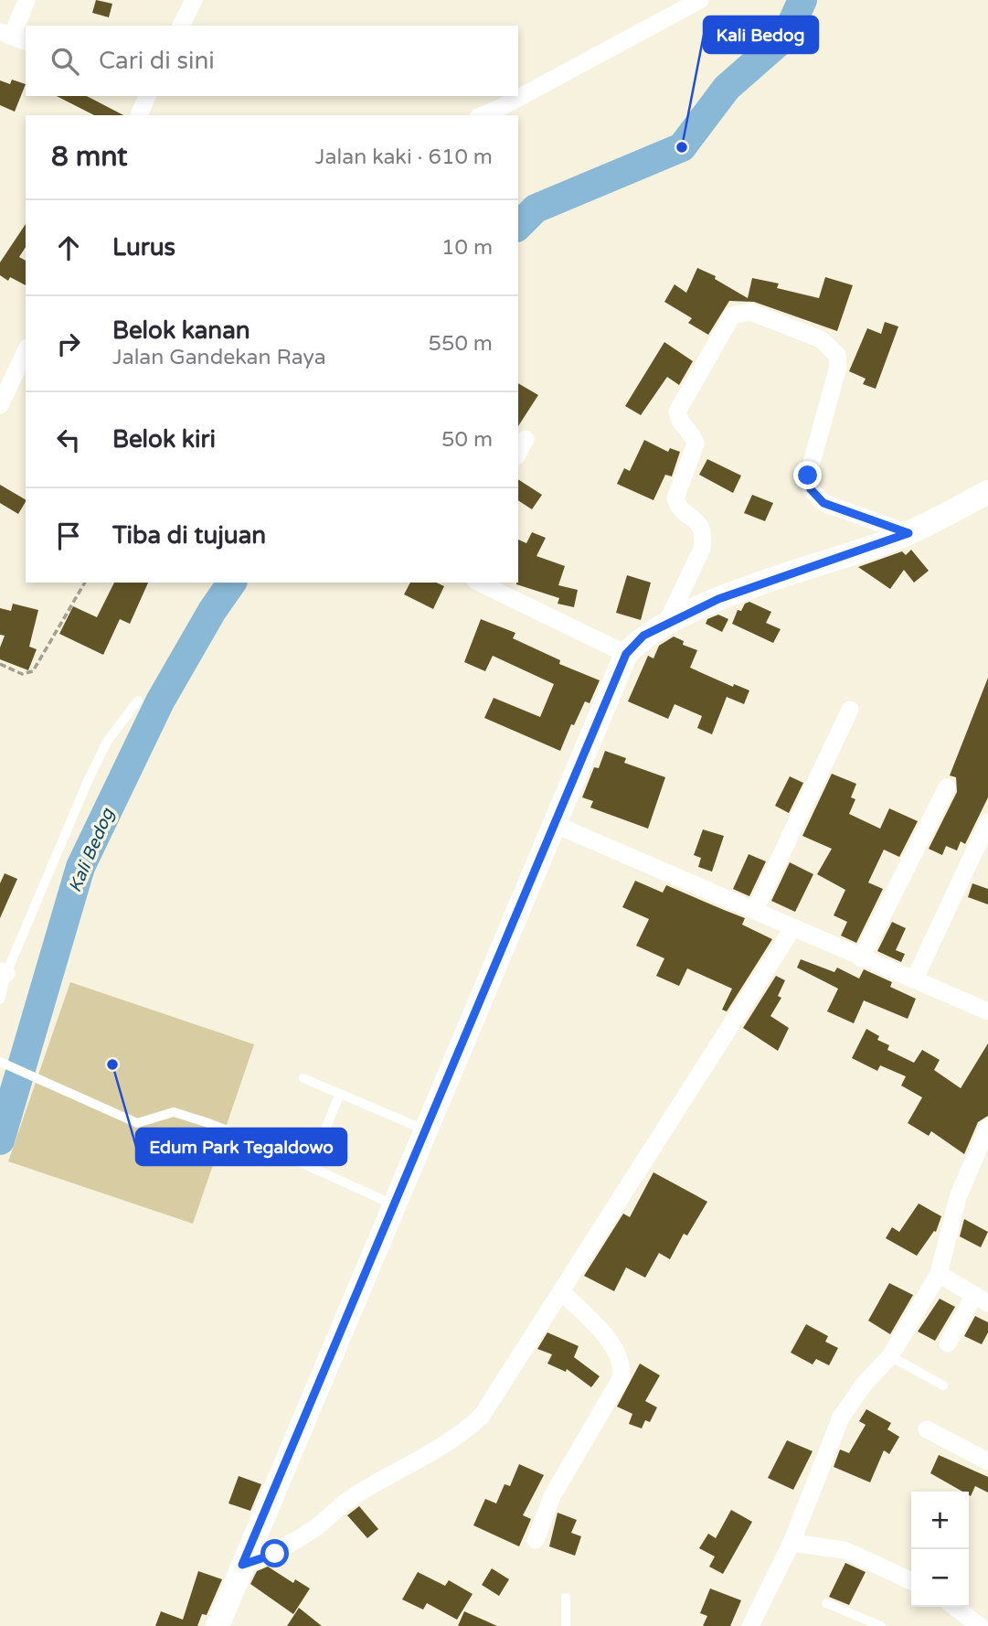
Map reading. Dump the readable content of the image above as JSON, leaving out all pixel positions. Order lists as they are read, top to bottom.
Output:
{
  "water": ["Kali Bedog"],
  "places": ["Kali Bedog", "Edum Park Tegaldowo"],
  "page": {
    "search": "Cari di sini",
    "heading": ["8 mnt", "Jalan kaki · 610 m"],
    "list": [
      ["Lurus", "10 m"],
      ["Belok kanan", "Jalan Gandekan Raya", "550 m"],
      ["Belok kiri", "50 m"],
      "Tiba di tujuan"
    ],
    "map_buttons": ["+", "−"]
  }
}
